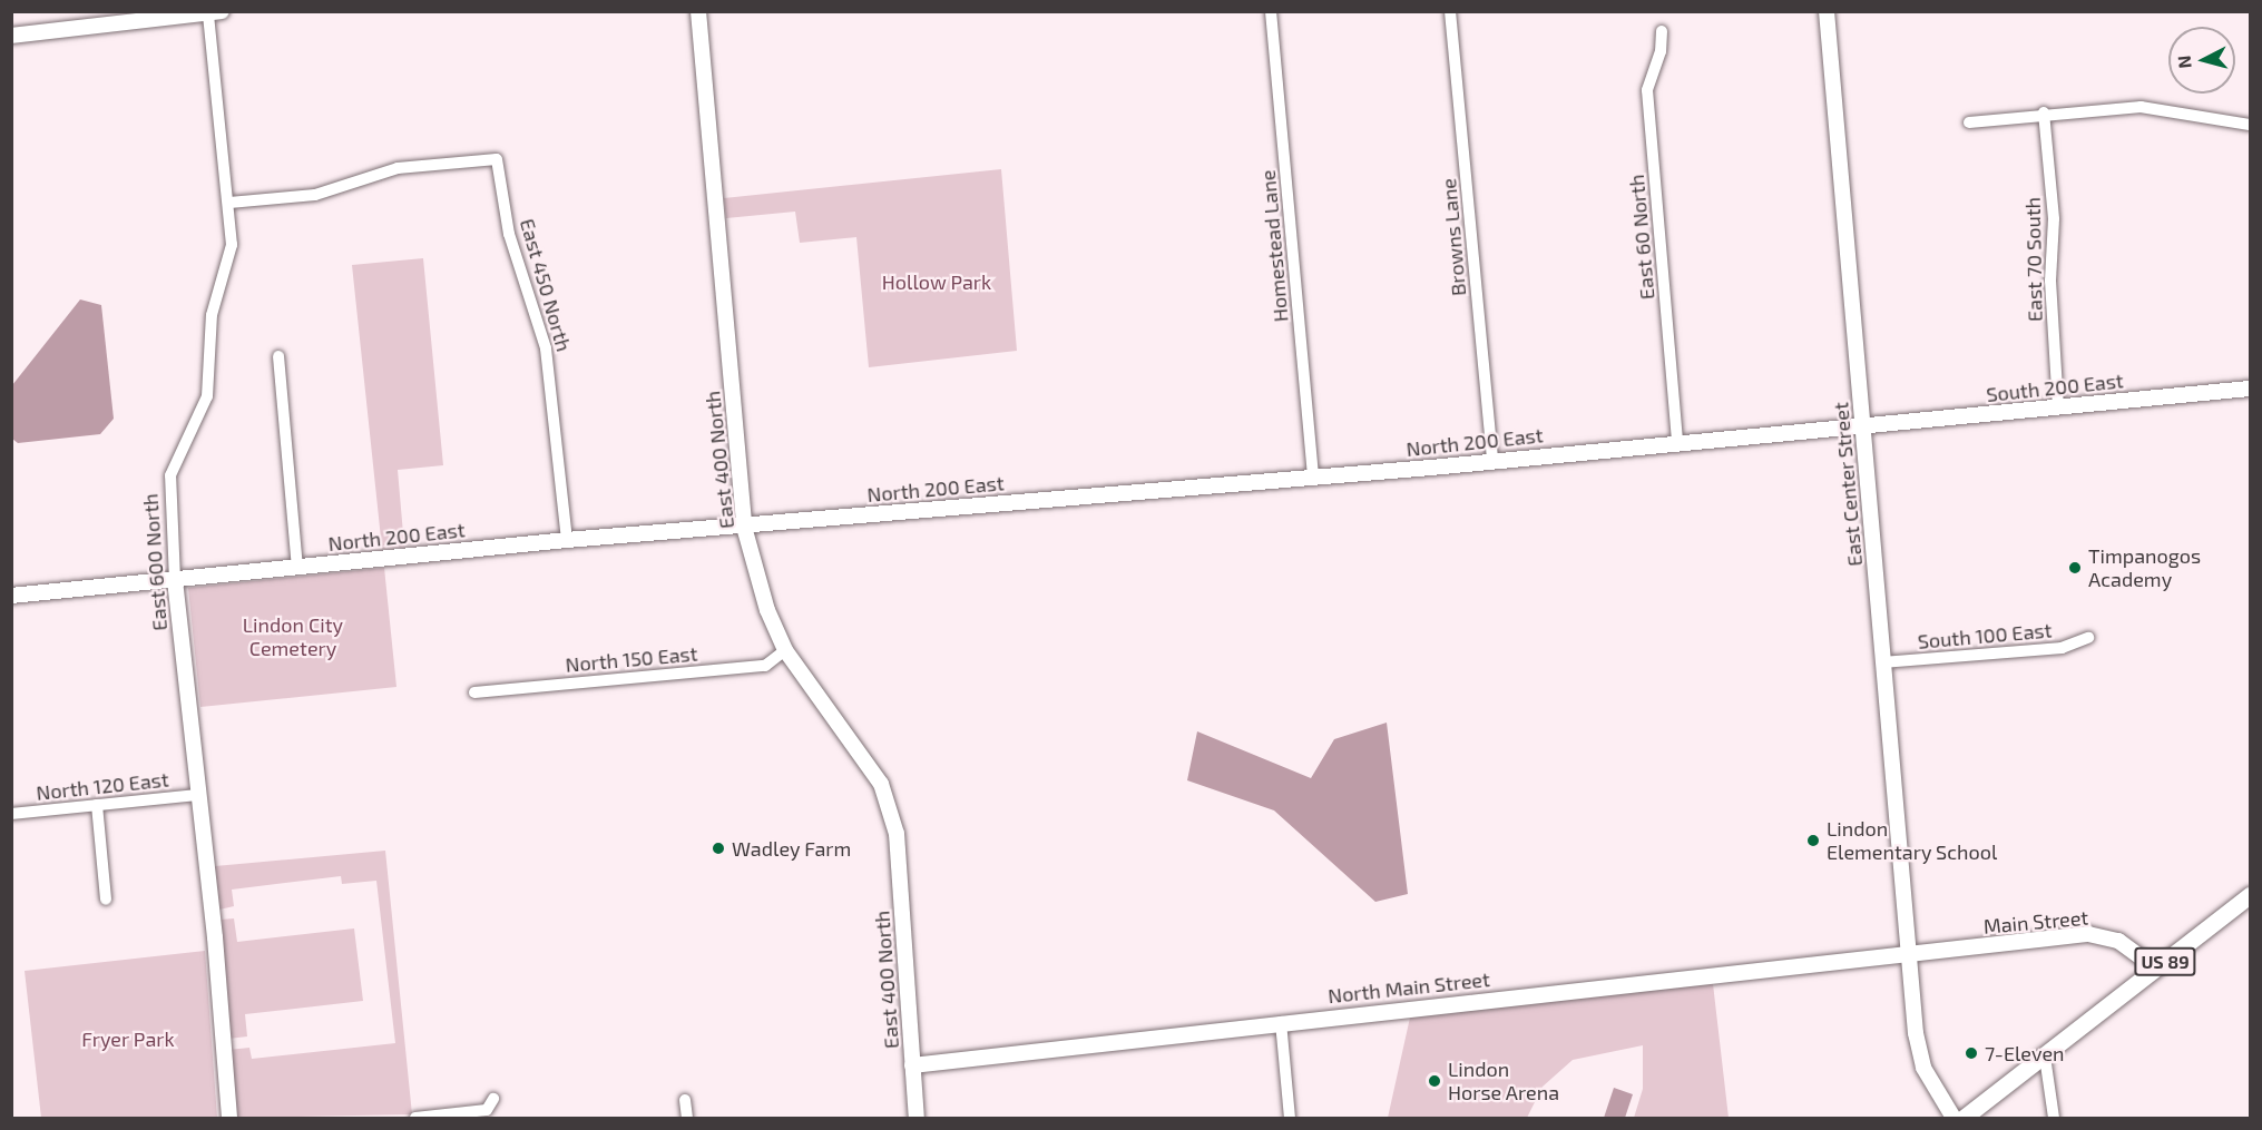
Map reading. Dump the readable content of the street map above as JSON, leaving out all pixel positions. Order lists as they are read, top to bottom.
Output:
{
  "streets": {
    "main road": ["US 89"],
    "street": [
      "Browns Lane",
      "East 60 North",
      "Homestead Lane",
      "East 70 South",
      "East 450 North",
      "South 200 East",
      "North 200 East",
      "East 400 North",
      "East Center Street",
      "East 600 North",
      "South 100 East",
      "North 150 East",
      "North 120 East",
      "Main Street",
      "North Main Street"
    ]
  },
  "crossings": [
    ["Browns Lane", "North 200 East"],
    ["East 60 North", "North 200 East"],
    ["Homestead Lane", "North 200 East"],
    ["East 70 South", "South 200 East"],
    ["East 450 North", "North 200 East"],
    ["East 450 North", "East 600 North"],
    ["South 200 East", "North 200 East"],
    ["South 200 East", "East Center Street"],
    ["North 200 East", "East 400 North"],
    ["North 200 East", "East Center Street"],
    ["North 200 East", "East 600 North"],
    ["East 400 North", "North 150 East"],
    ["East 400 North", "North Main Street"],
    ["East Center Street", "South 100 East"],
    ["East Center Street", "Main Street"],
    ["East Center Street", "North Main Street"],
    ["East 600 North", "North 120 East"],
    ["Main Street", "US 89"],
    ["Main Street", "North Main Street"]
  ],
  "parks": ["Hollow Park", "Lindon City Cemetery", "Fryer Park"],
  "places": [
    "Timpanogos Academy",
    "Lindon Elementary School",
    "Wadley Farm",
    "7-Eleven",
    "Lindon Horse Arena"
  ],
  "north": "left"
}
